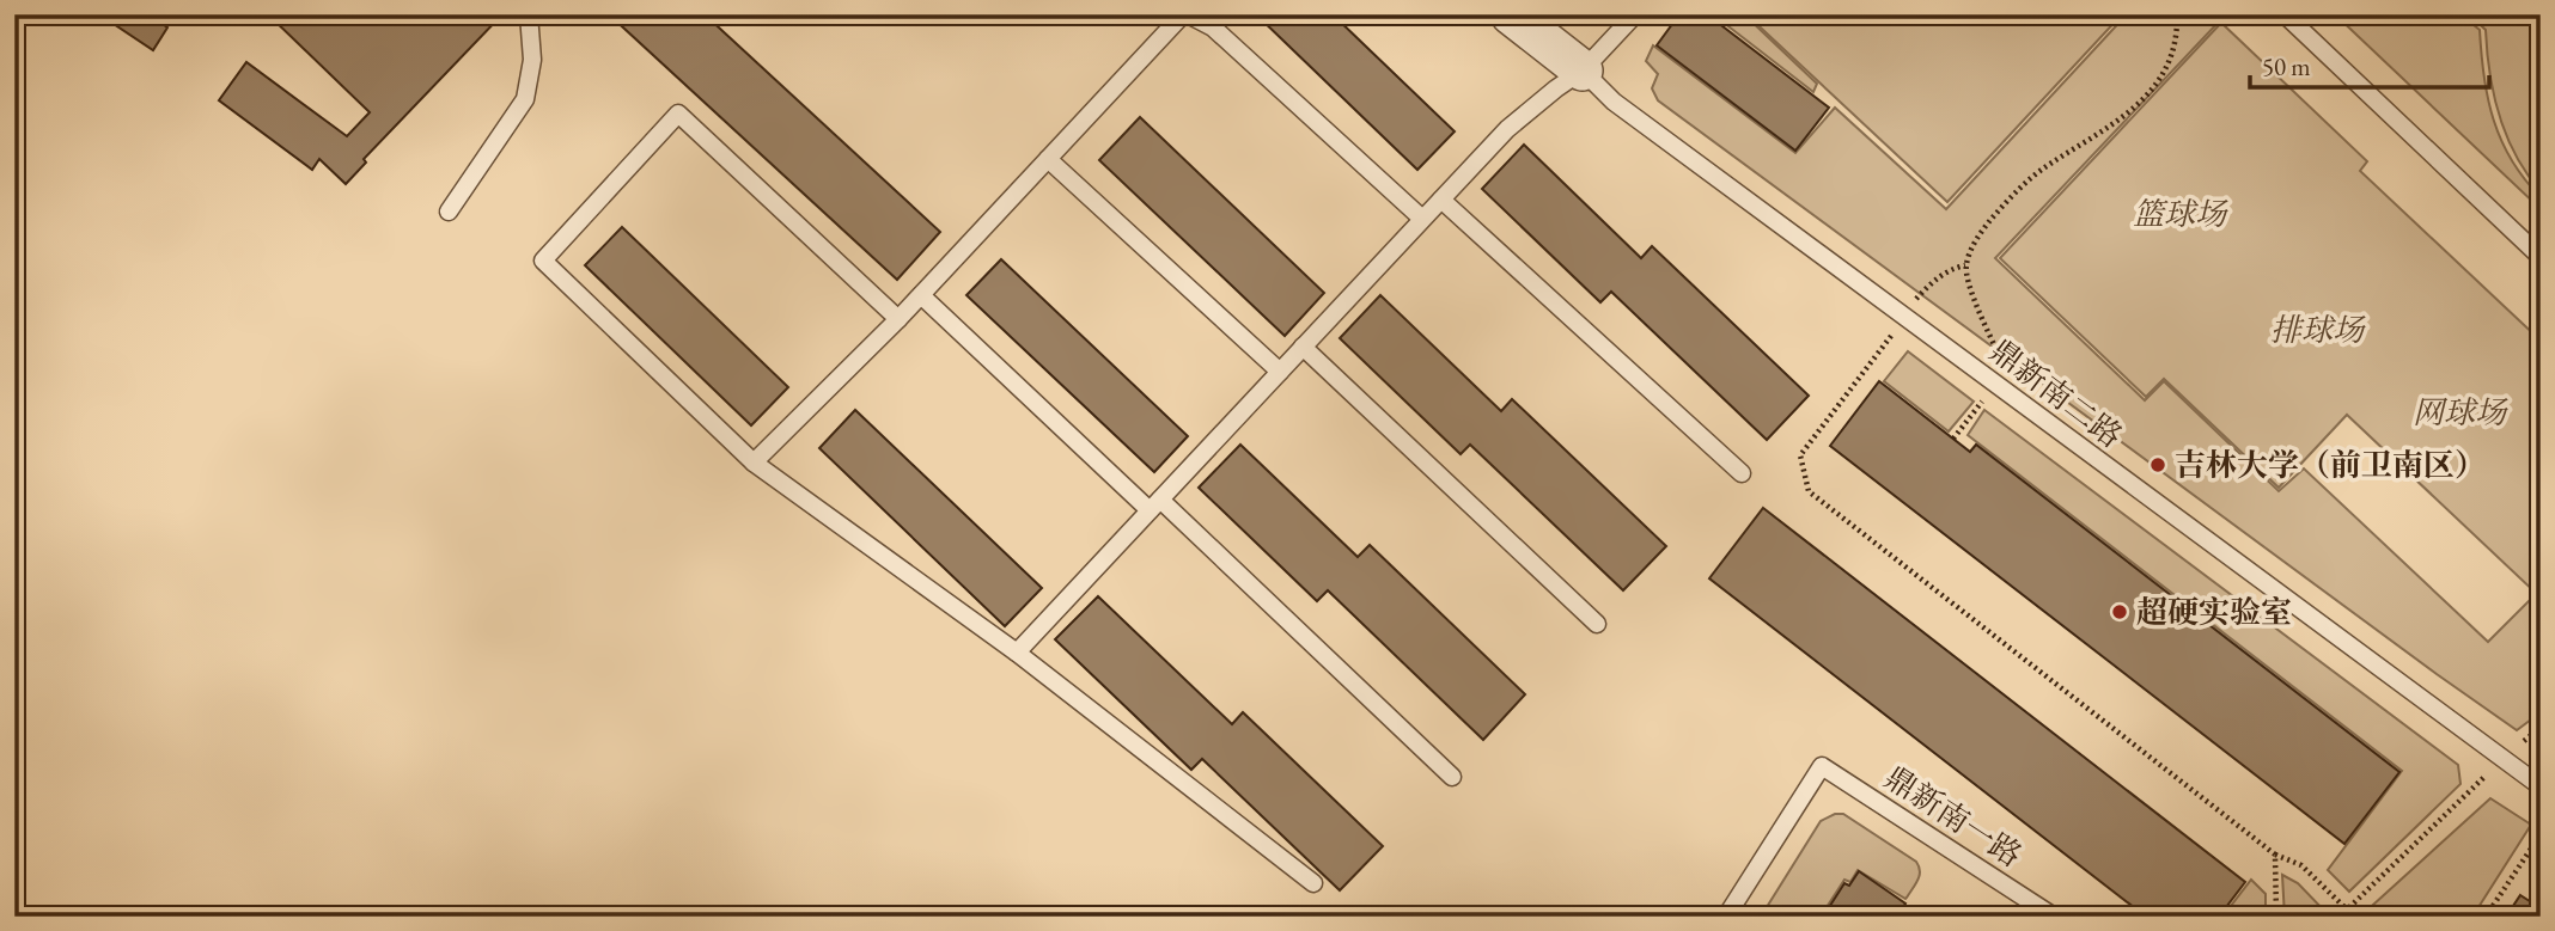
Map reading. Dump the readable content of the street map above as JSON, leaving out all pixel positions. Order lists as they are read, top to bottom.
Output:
{
  "streets": {
    "lane": ["鼎新南二路", "鼎新南一路"]
  },
  "parks": ["篮球场", "排球场", "网球场"],
  "places": ["吉林大学（前卫南区）", "超硬实验室"],
  "scale_bar": "50 m"
}
